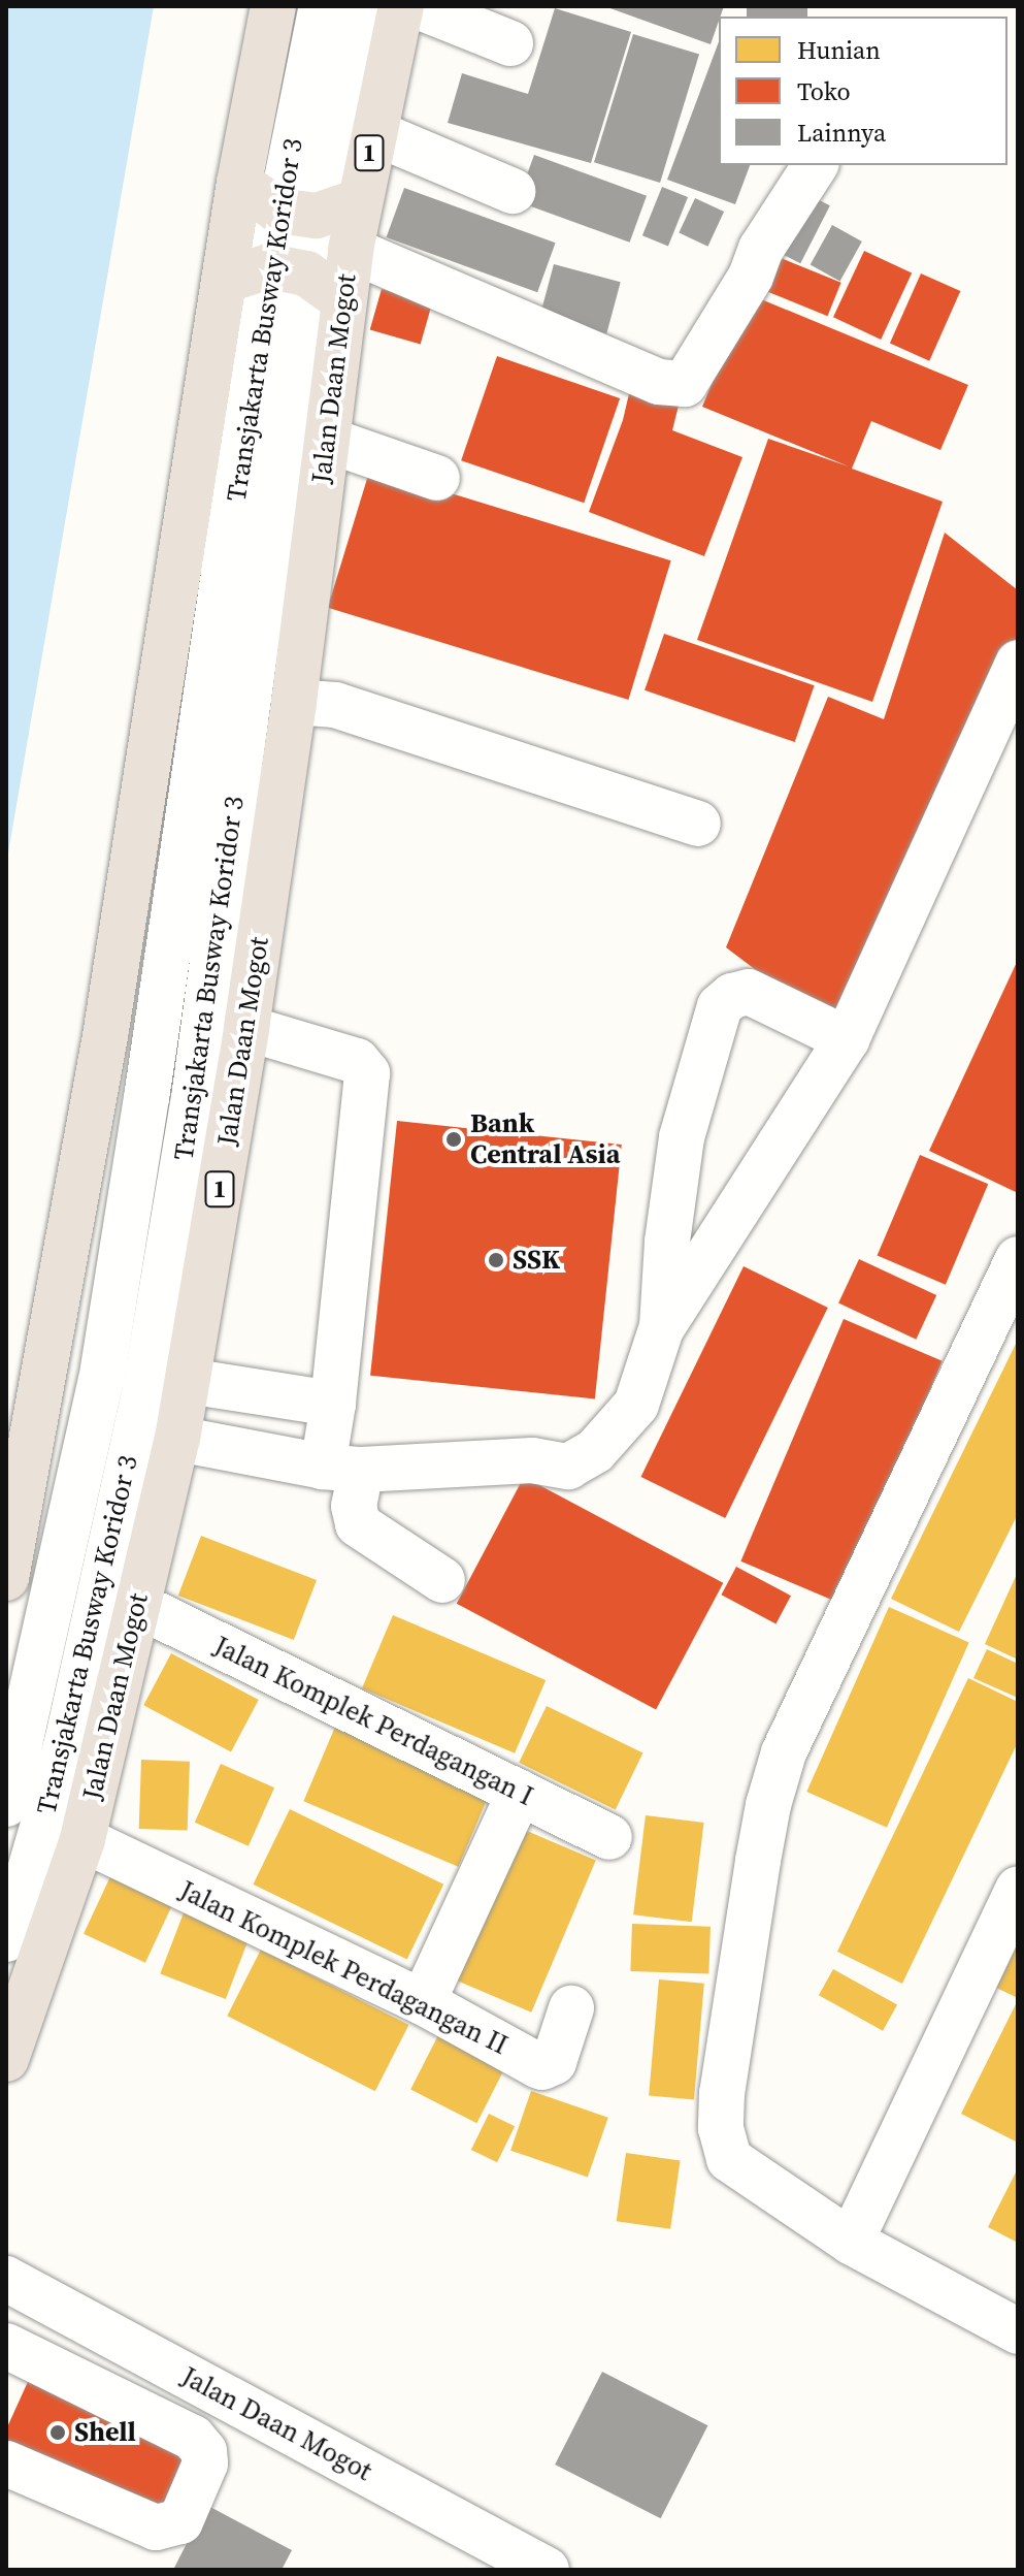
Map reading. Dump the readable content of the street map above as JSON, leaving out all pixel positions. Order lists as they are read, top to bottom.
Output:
{
  "streets": {
    "highway": ["1", "Jalan Daan Mogot"],
    "street": ["Transjakarta Busway Koridor 3", "Jalan Komplek Perdagangan I", "Jalan Komplek Perdagangan II"]
  },
  "crossings": [
    ["Jalan Daan Mogot", "Jalan Komplek Perdagangan I"],
    ["Jalan Daan Mogot", "Jalan Komplek Perdagangan II"]
  ],
  "places": ["Bank Central Asia", "SSK", "Shell"],
  "legend": ["Hunian", "Toko", "Lainnya"]
}
